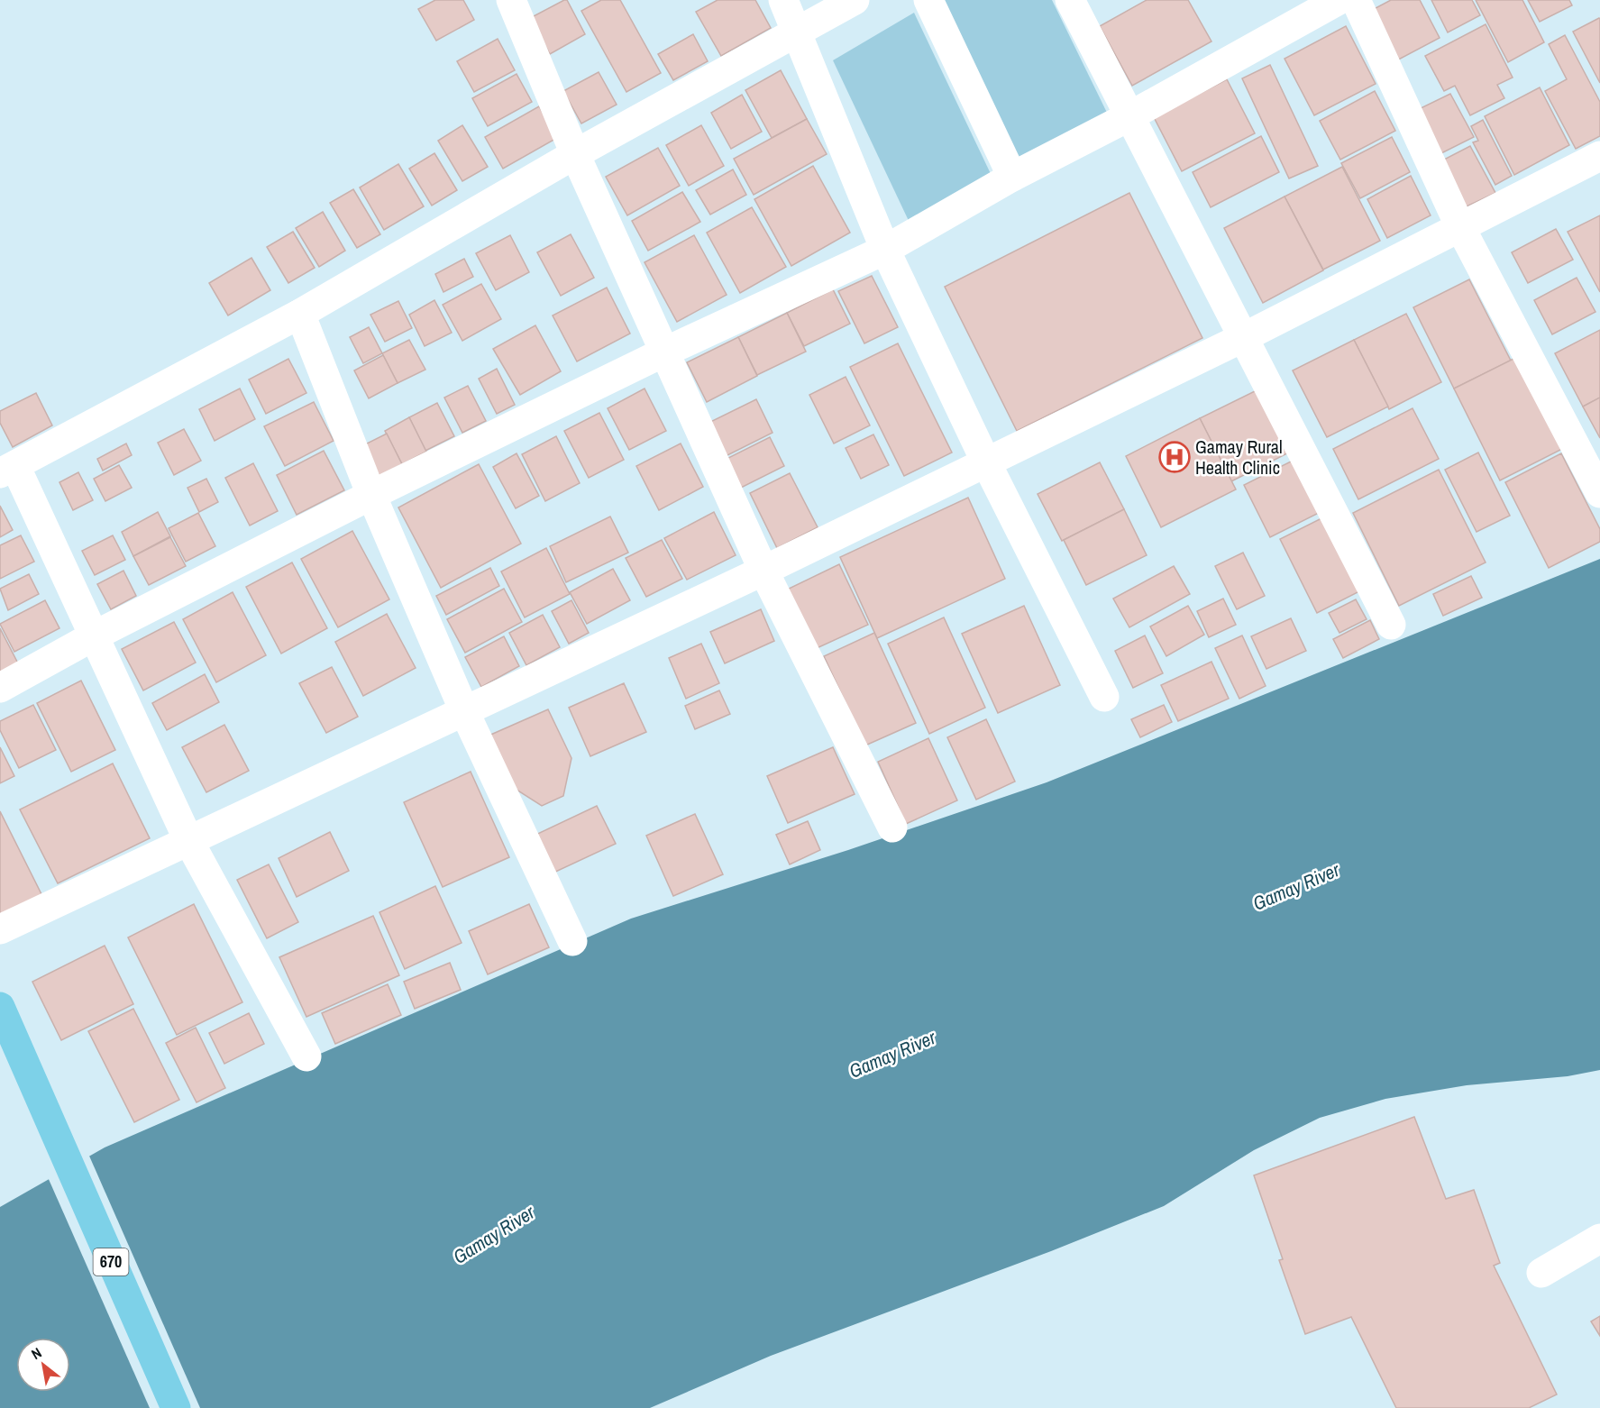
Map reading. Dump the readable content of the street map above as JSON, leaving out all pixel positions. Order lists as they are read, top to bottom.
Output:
{
  "streets": {
    "main road": ["670"]
  },
  "water": ["Gamay River"],
  "places": {
    "hospital": ["Gamay Rural Health Clinic"]
  },
  "north": "top left"
}
